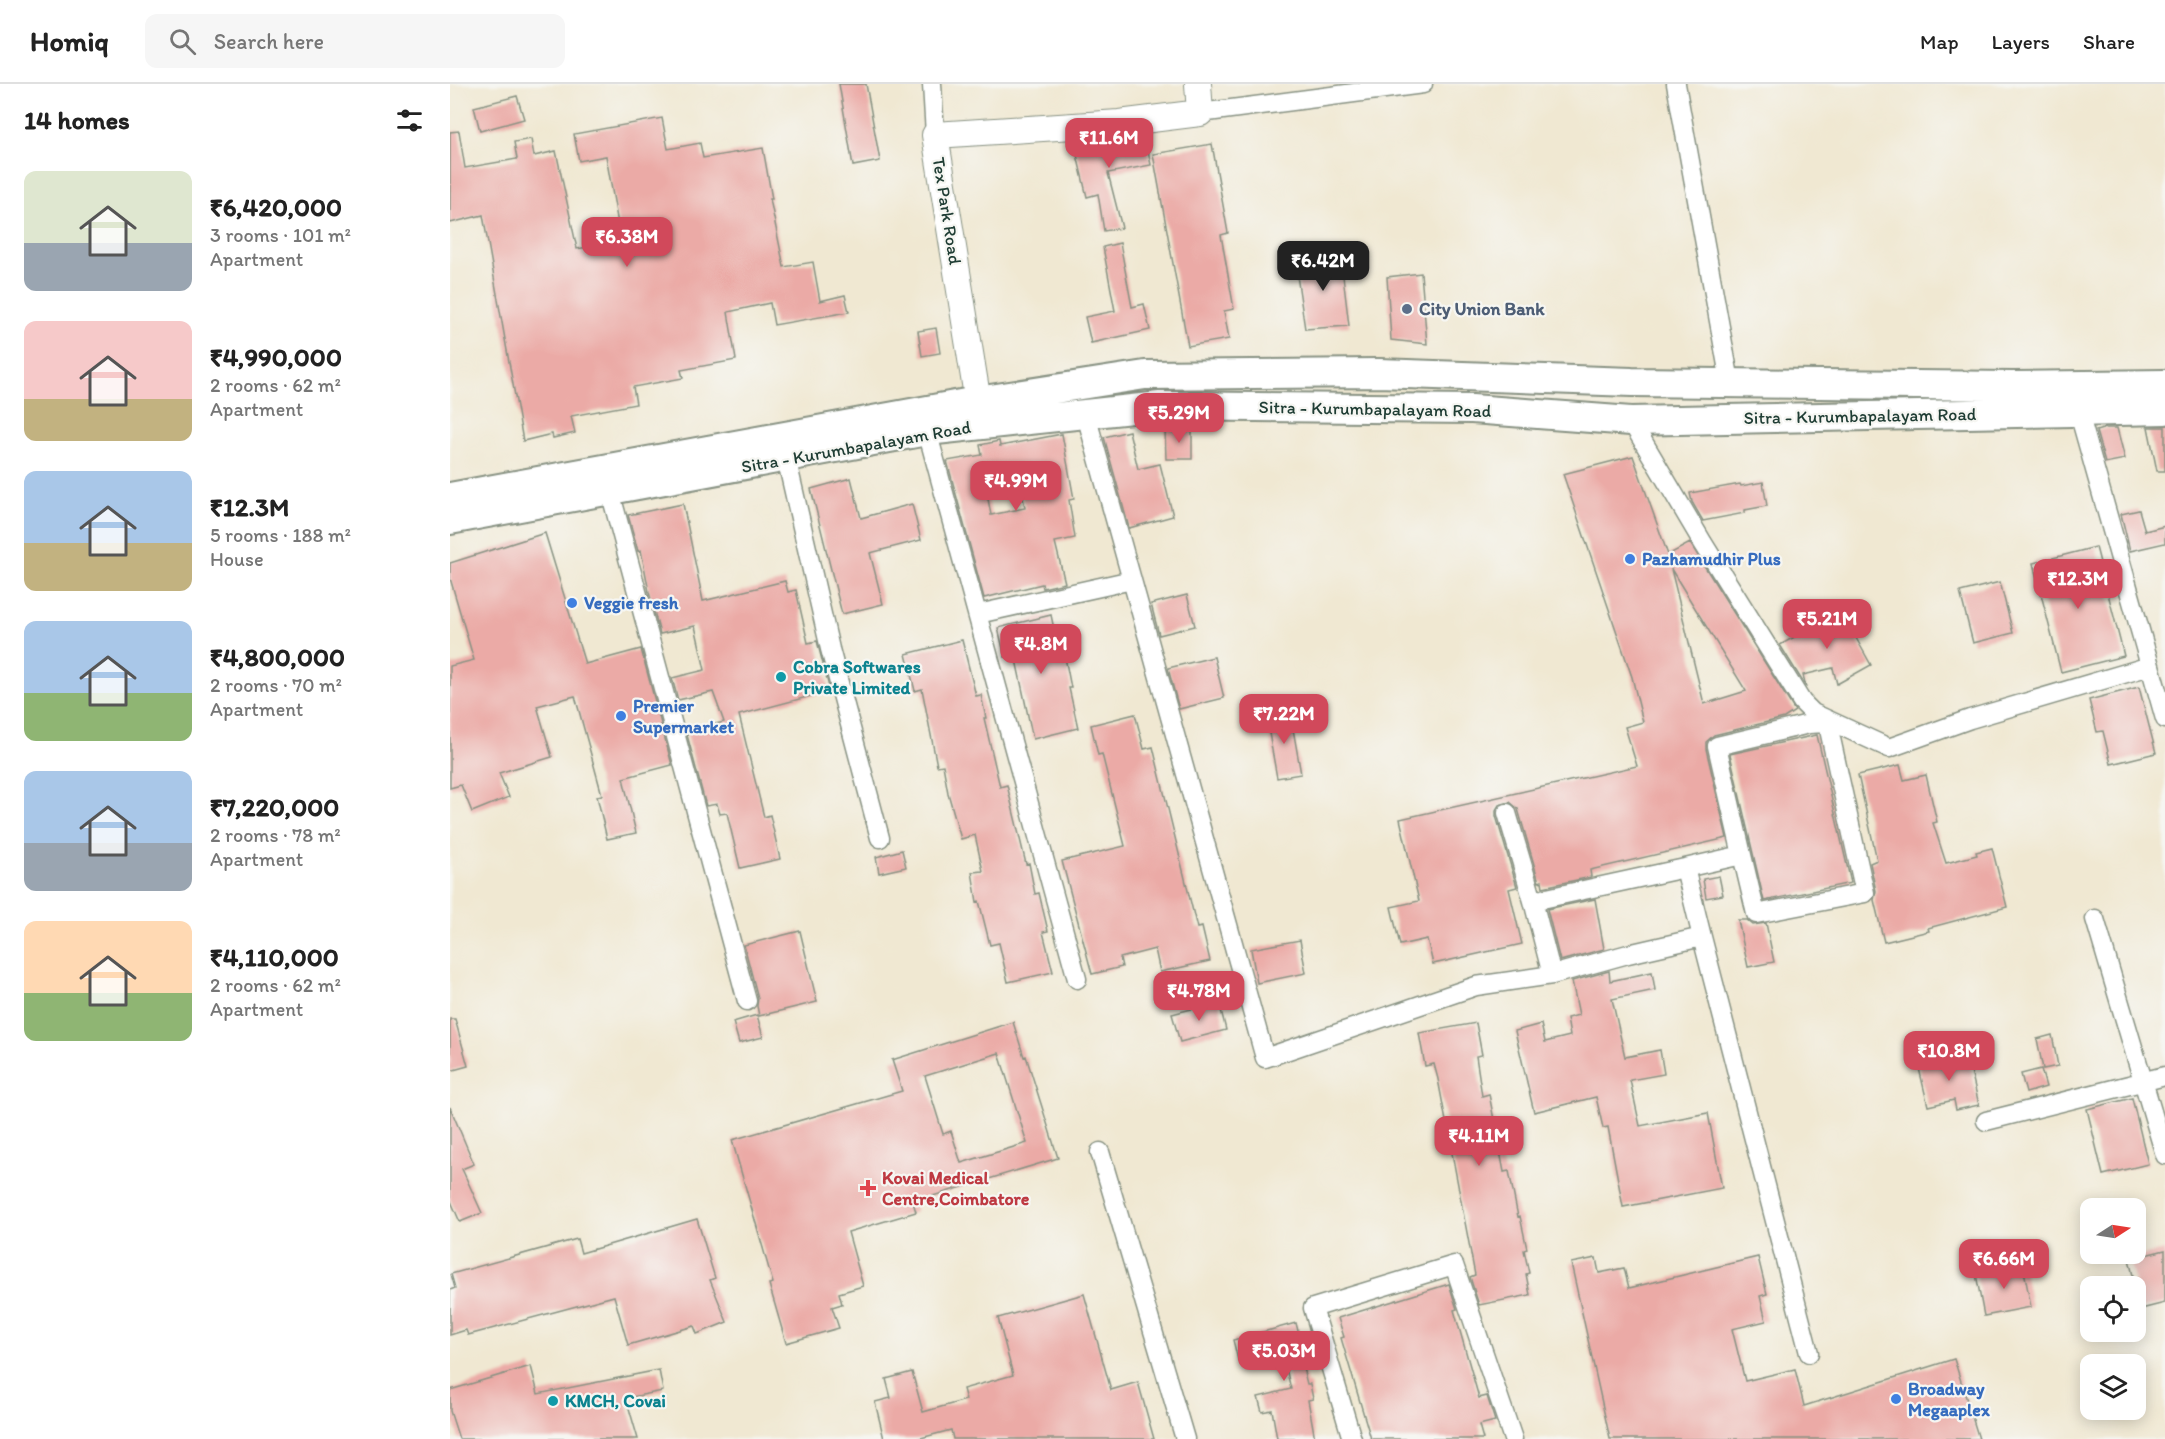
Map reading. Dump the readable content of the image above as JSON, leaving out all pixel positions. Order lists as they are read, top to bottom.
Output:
{
  "streets": {
    "main road": ["Sitra - Kurumbapalayam Road"],
    "street": ["Tex Park Road"]
  },
  "crossings": [
    ["Tex Park Road", "Sitra - Kurumbapalayam Road"]
  ],
  "places": {
    "other": [
      "City Union Bank",
      "Pazhamudhir Plus",
      "Veggie fresh",
      "Cobra Softwares Private Limited",
      "Premier Supermarket",
      "Broadway Megaaplex",
      "KMCH, Covai"
    ],
    "health": ["Kovai Medical Centre,Coimbatore"]
  },
  "north": "right",
  "page": {
    "header": "Homiq",
    "search": "Search here",
    "nav": ["Map", "Layers", "Share"],
    "heading": "14 homes",
    "price": [
      "₹11.6M",
      "₹6.38M",
      "₹6.42M",
      "₹5.29M",
      "₹4.99M",
      "₹12.3M",
      "₹5.21M",
      "₹4.8M",
      "₹7.22M",
      "₹4.78M",
      "₹10.8M",
      "₹4.11M",
      "₹6.66M",
      "₹5.03M"
    ],
    "list": [
      {
        "name": "₹6,420,000",
        "note": "3 rooms · 101 m² · Apartment"
      },
      {
        "name": "₹4,990,000",
        "note": "2 rooms · 62 m² · Apartment"
      },
      {
        "name": "₹12.3M",
        "note": "5 rooms · 188 m² · House"
      },
      {
        "name": "₹4,800,000",
        "note": "2 rooms · 70 m² · Apartment"
      },
      {
        "name": "₹7,220,000",
        "note": "2 rooms · 78 m² · Apartment"
      },
      {
        "name": "₹4,110,000",
        "note": "2 rooms · 62 m² · Apartment"
      }
    ]
  }
}
